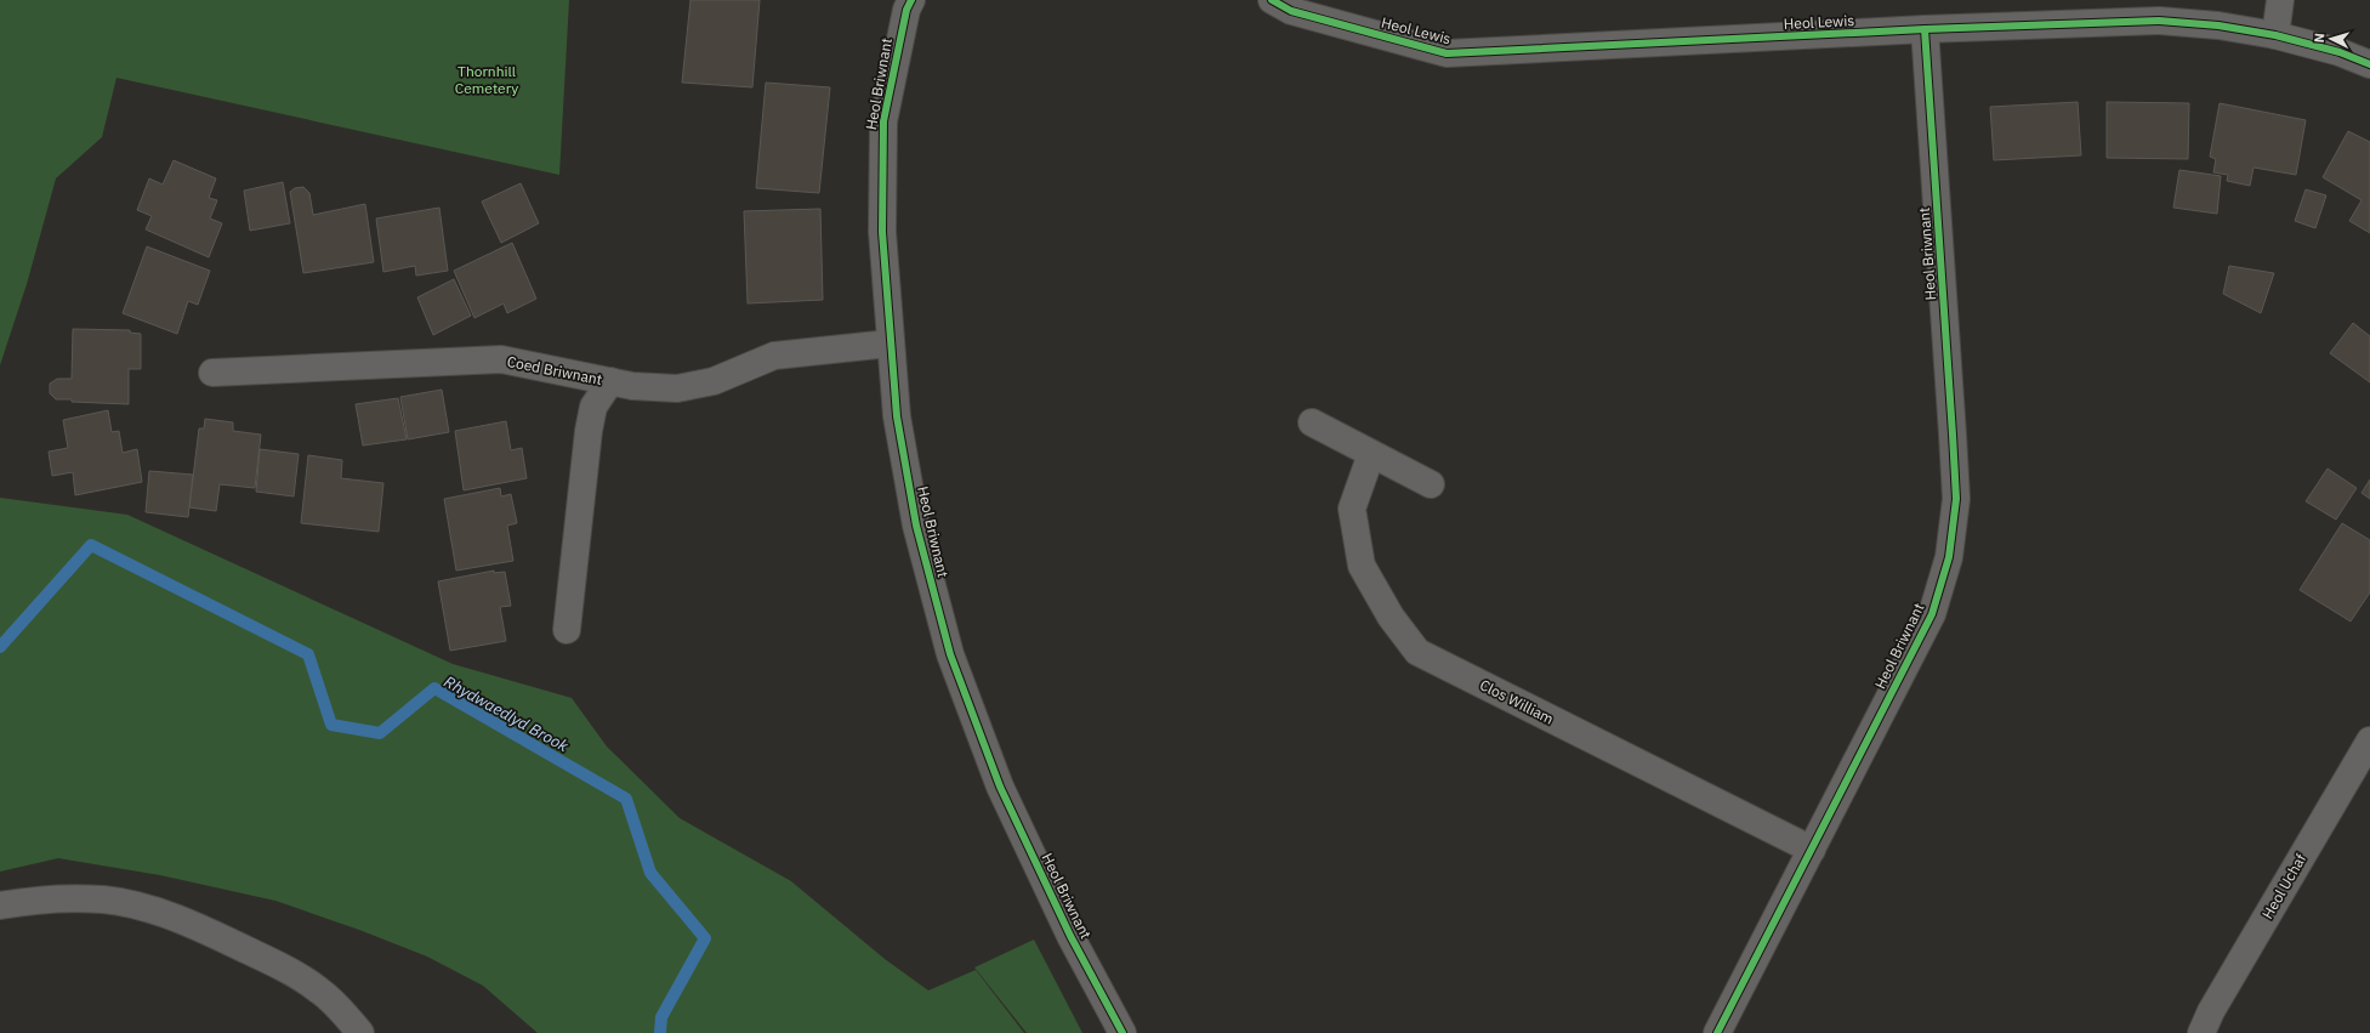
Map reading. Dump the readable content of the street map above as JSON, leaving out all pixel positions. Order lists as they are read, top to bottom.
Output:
{
  "streets": {
    "street": [
      "Heol Lewis",
      "Heol Briwnant",
      "Coed Briwnant",
      "Clos William",
      "Heol Uchaf"
    ]
  },
  "crossings": [
    ["Heol Lewis", "Heol Briwnant"],
    ["Heol Briwnant", "Coed Briwnant"],
    ["Heol Briwnant", "Clos William"]
  ],
  "water": ["Rhydwaedlyd Brook"],
  "parks": ["Thornhill Cemetery"],
  "north": "left"
}
